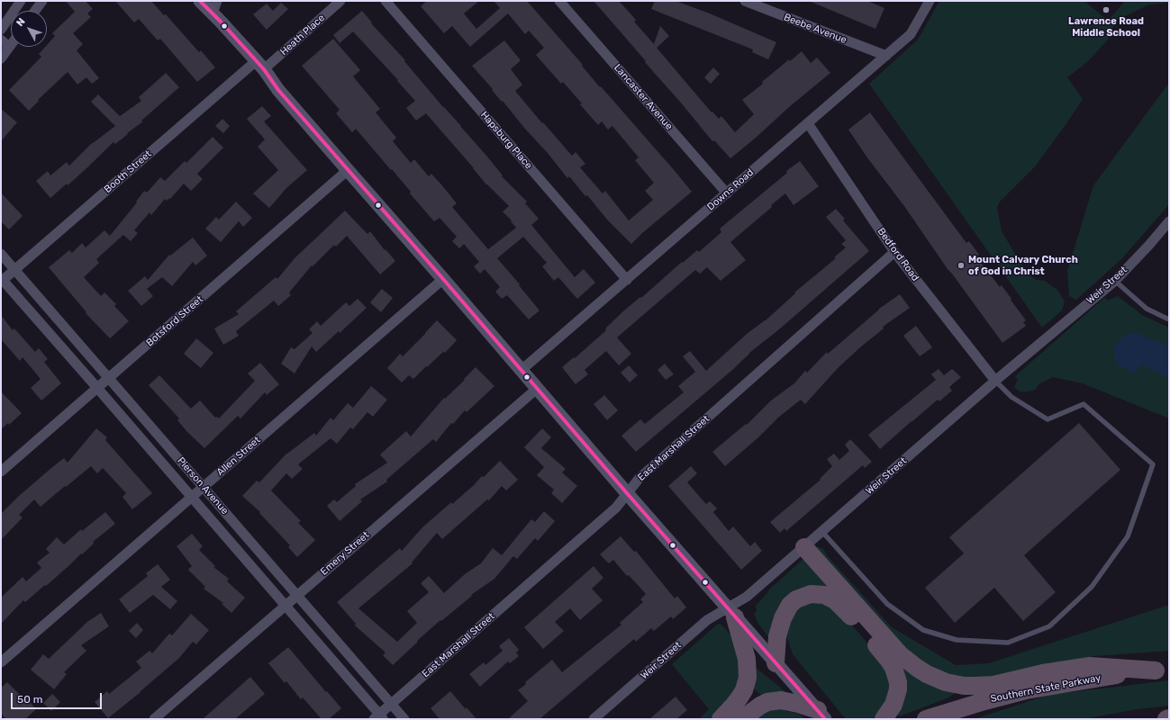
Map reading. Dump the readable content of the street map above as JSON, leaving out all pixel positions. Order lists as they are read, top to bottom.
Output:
{
  "streets": {
    "highway": ["Southern State Parkway"],
    "street": [
      "Beebe Avenue",
      "Heath Place",
      "Lancaster Avenue",
      "Hapsburg Place",
      "Booth Street",
      "Downs Road",
      "Bedford Road",
      "Weir Street",
      "Botsford Street",
      "East Marshall Street",
      "Allen Street",
      "Pierson Avenue",
      "Emery Street"
    ]
  },
  "crossings": [
    ["Beebe Avenue", "Downs Road"],
    ["Heath Place", "Booth Street"],
    ["Lancaster Avenue", "Downs Road"],
    ["Hapsburg Place", "Downs Road"],
    ["Booth Street", "Pierson Avenue"],
    ["Downs Road", "Bedford Road"],
    ["Bedford Road", "Weir Street"],
    ["Bedford Road", "East Marshall Street"],
    ["Botsford Street", "Pierson Avenue"],
    ["East Marshall Street", "Pierson Avenue"],
    ["Allen Street", "Pierson Avenue"],
    ["Pierson Avenue", "Emery Street"]
  ],
  "places": ["Lawrence Road Middle School", "Mount Calvary Church of God in Christ"],
  "scale_bar": "50 m",
  "north": "top left"
}
